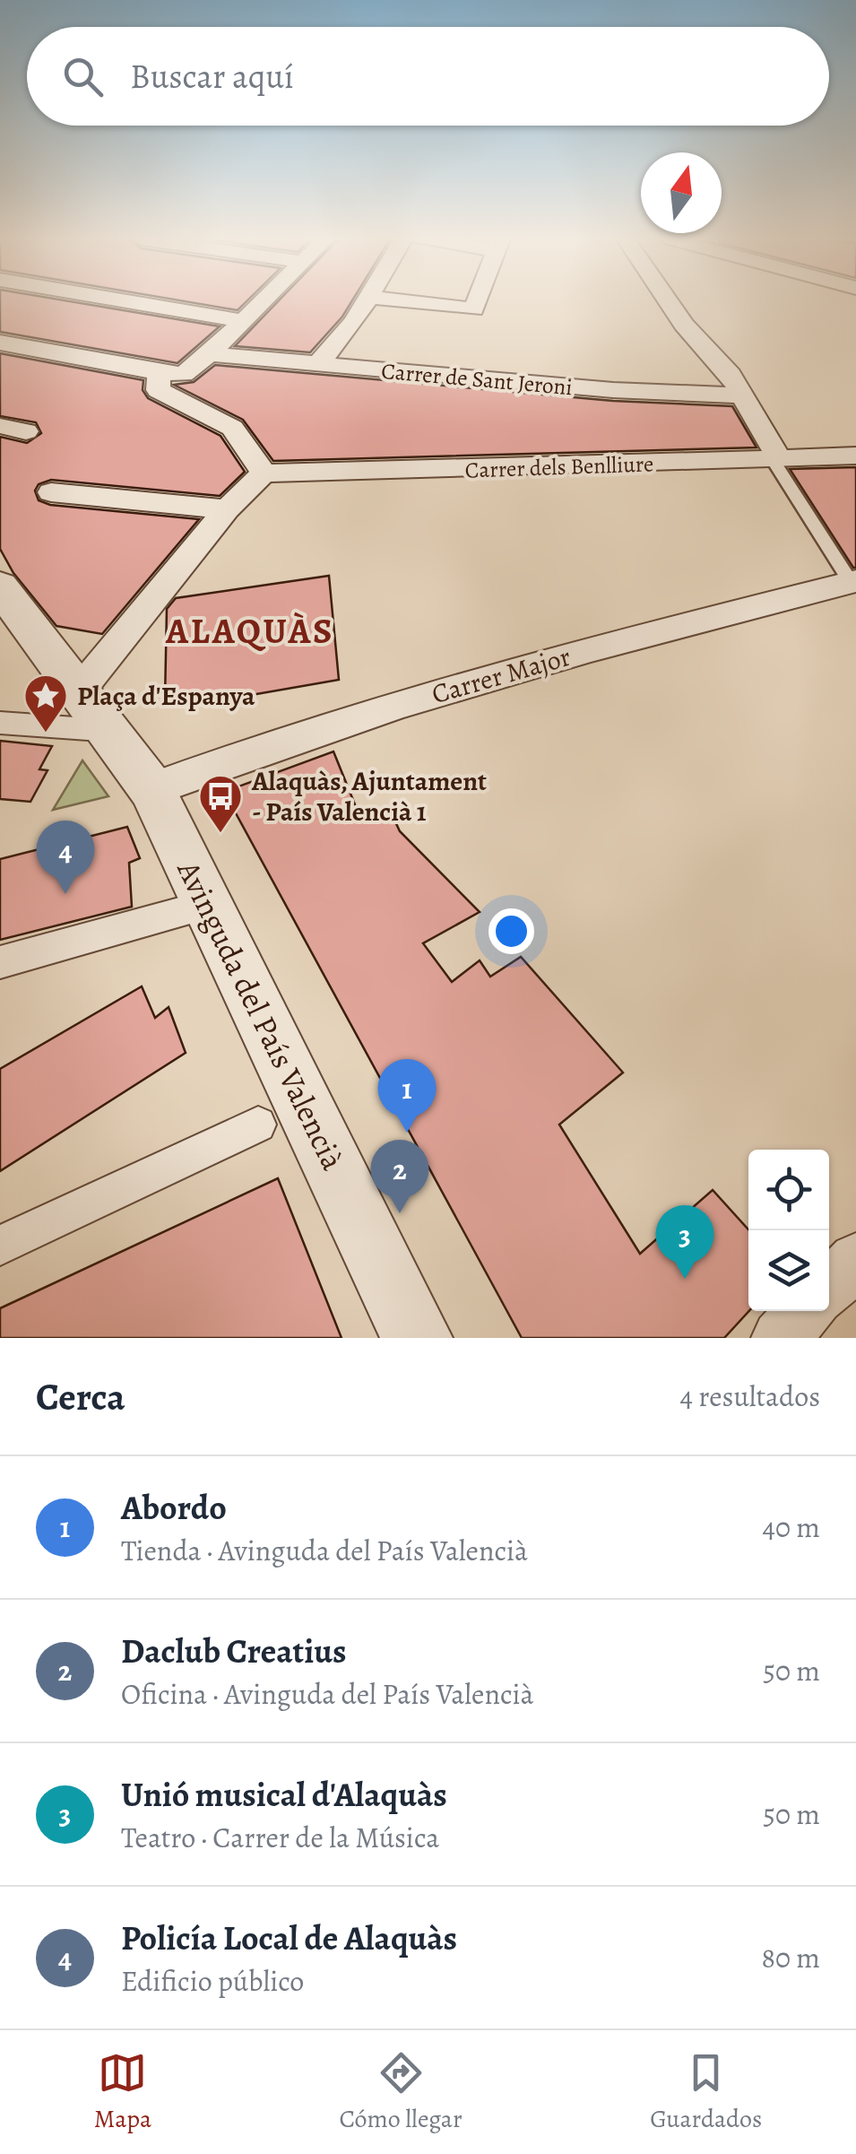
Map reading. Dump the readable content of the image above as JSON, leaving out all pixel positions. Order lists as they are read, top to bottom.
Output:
{
  "streets": {
    "street": [
      "Carrer de Sant Jeroni",
      "Carrer dels Benlliure",
      "Carrer Major",
      "Avinguda del País Valencià"
    ]
  },
  "crossings": [
    ["Carrer Major", "Avinguda del País Valencià"]
  ],
  "districts": ["ALAQUÀS"],
  "places": {
    "place": ["Plaça d'Espanya"],
    "bus stop": ["Alaquàs, Ajuntament - País Valencià 1"]
  },
  "north": "top",
  "page": {
    "search": "Buscar aquí",
    "pins": [
      "4",
      "1",
      "2",
      "3"
    ],
    "heading": ["Cerca", "4 resultados"],
    "list": [
      {
        "mark": "1",
        "name": "Abordo",
        "note": "Tienda · Avinguda del País Valencià",
        "value": "40 m"
      },
      {
        "mark": "2",
        "name": "Daclub Creatius",
        "note": "Oficina · Avinguda del País Valencià",
        "value": "50 m"
      },
      {
        "mark": "3",
        "name": "Unió musical d'Alaquàs",
        "note": "Teatro · Carrer de la Música",
        "value": "50 m"
      },
      {
        "mark": "4",
        "name": "Policía Local de Alaquàs",
        "note": "Edificio público",
        "value": "80 m"
      }
    ],
    "nav": ["Mapa", "Cómo llegar", "Guardados"]
  }
}
